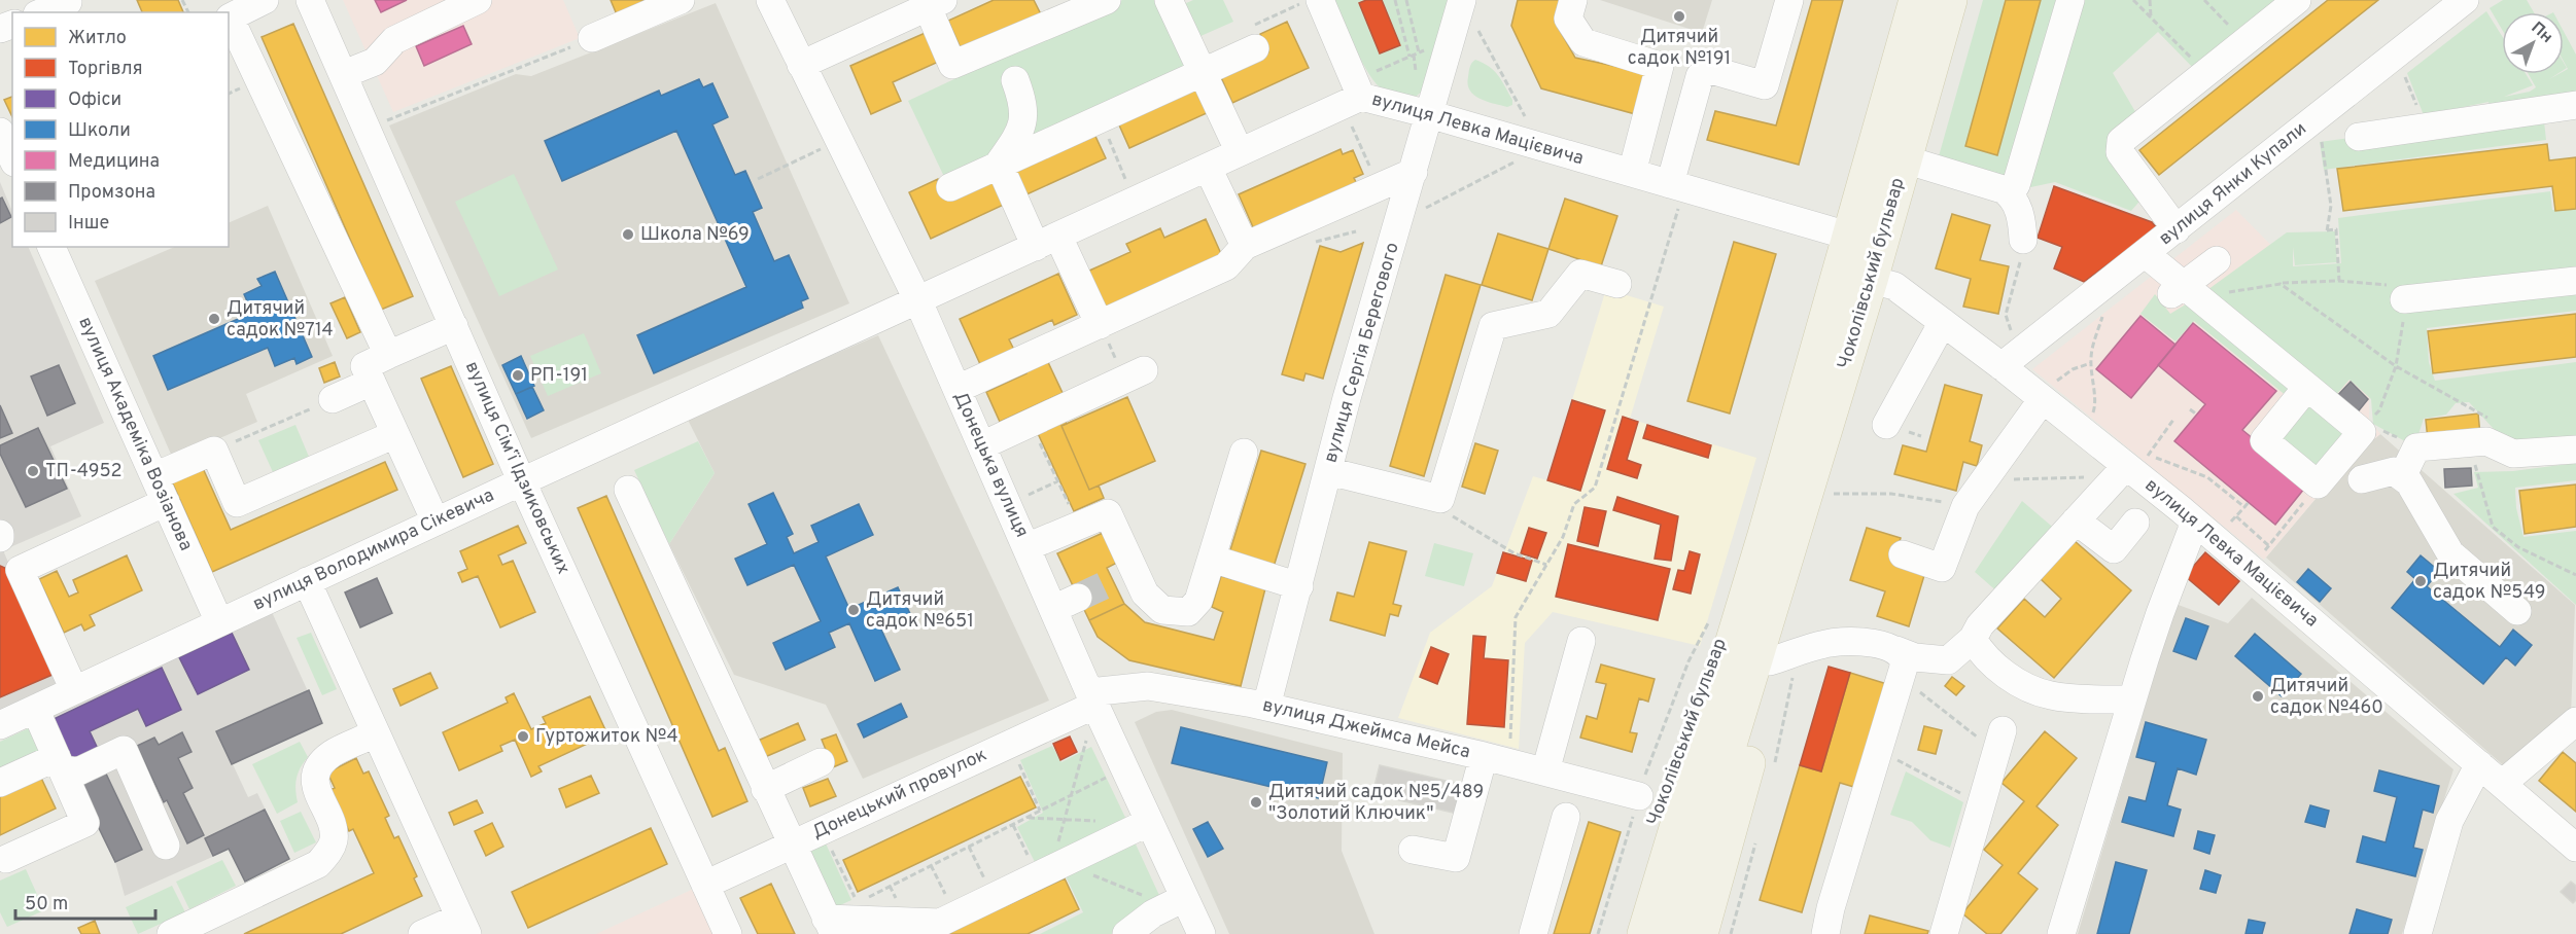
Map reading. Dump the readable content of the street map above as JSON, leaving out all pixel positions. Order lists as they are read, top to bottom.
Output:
{
  "streets": {
    "main road": ["Чоколівський бульвар"],
    "street": [
      "вулиця Левка Мацієвича",
      "вулиця Янки Купали",
      "вулиця Сергія Берегового",
      "вулиця Академіка Возіанова",
      "Донецька вулиця",
      "вулиця Сімʼї Ідзиковських",
      "вулиця Володимира Сікевича",
      "вулиця Джеймса Мейса",
      "Донецький провулок"
    ]
  },
  "crossings": [
    ["вулиця Левка Мацієвича", "вулиця Янки Купали"],
    ["вулиця Левка Мацієвича", "Чоколівський бульвар"],
    ["вулиця Левка Мацієвича", "вулиця Сергія Берегового"],
    ["вулиця Левка Мацієвича", "Донецька вулиця"],
    ["вулиця Левка Мацієвича", "вулиця Володимира Сікевича"],
    ["вулиця Сергія Берегового", "вулиця Джеймса Мейса"],
    ["вулиця Академіка Возіанова", "вулиця Володимира Сікевича"],
    ["Донецька вулиця", "вулиця Володимира Сікевича"],
    ["Донецька вулиця", "вулиця Джеймса Мейса"],
    ["Донецька вулиця", "Донецький провулок"],
    ["вулиця Сімʼї Ідзиковських", "вулиця Володимира Сікевича"],
    ["вулиця Сімʼї Ідзиковських", "Донецький провулок"],
    ["вулиця Джеймса Мейса", "Донецький провулок"]
  ],
  "places": [
    "Дитячий садок №191",
    "Школа №69",
    "Дитячий садок №714",
    "РП-191",
    "ТП-4952",
    "Дитячий садок №549",
    "Дитячий садок №651",
    "Дитячий садок №460",
    "Гуртожиток №4",
    "Дитячий садок №5/489 \"Золотий Ключик\""
  ],
  "legend": [
    "Житло",
    "Торгівля",
    "Офіси",
    "Школи",
    "Медицина",
    "Промзона",
    "Інше"
  ],
  "scale_bar": "50 m",
  "north": "top right"
}
